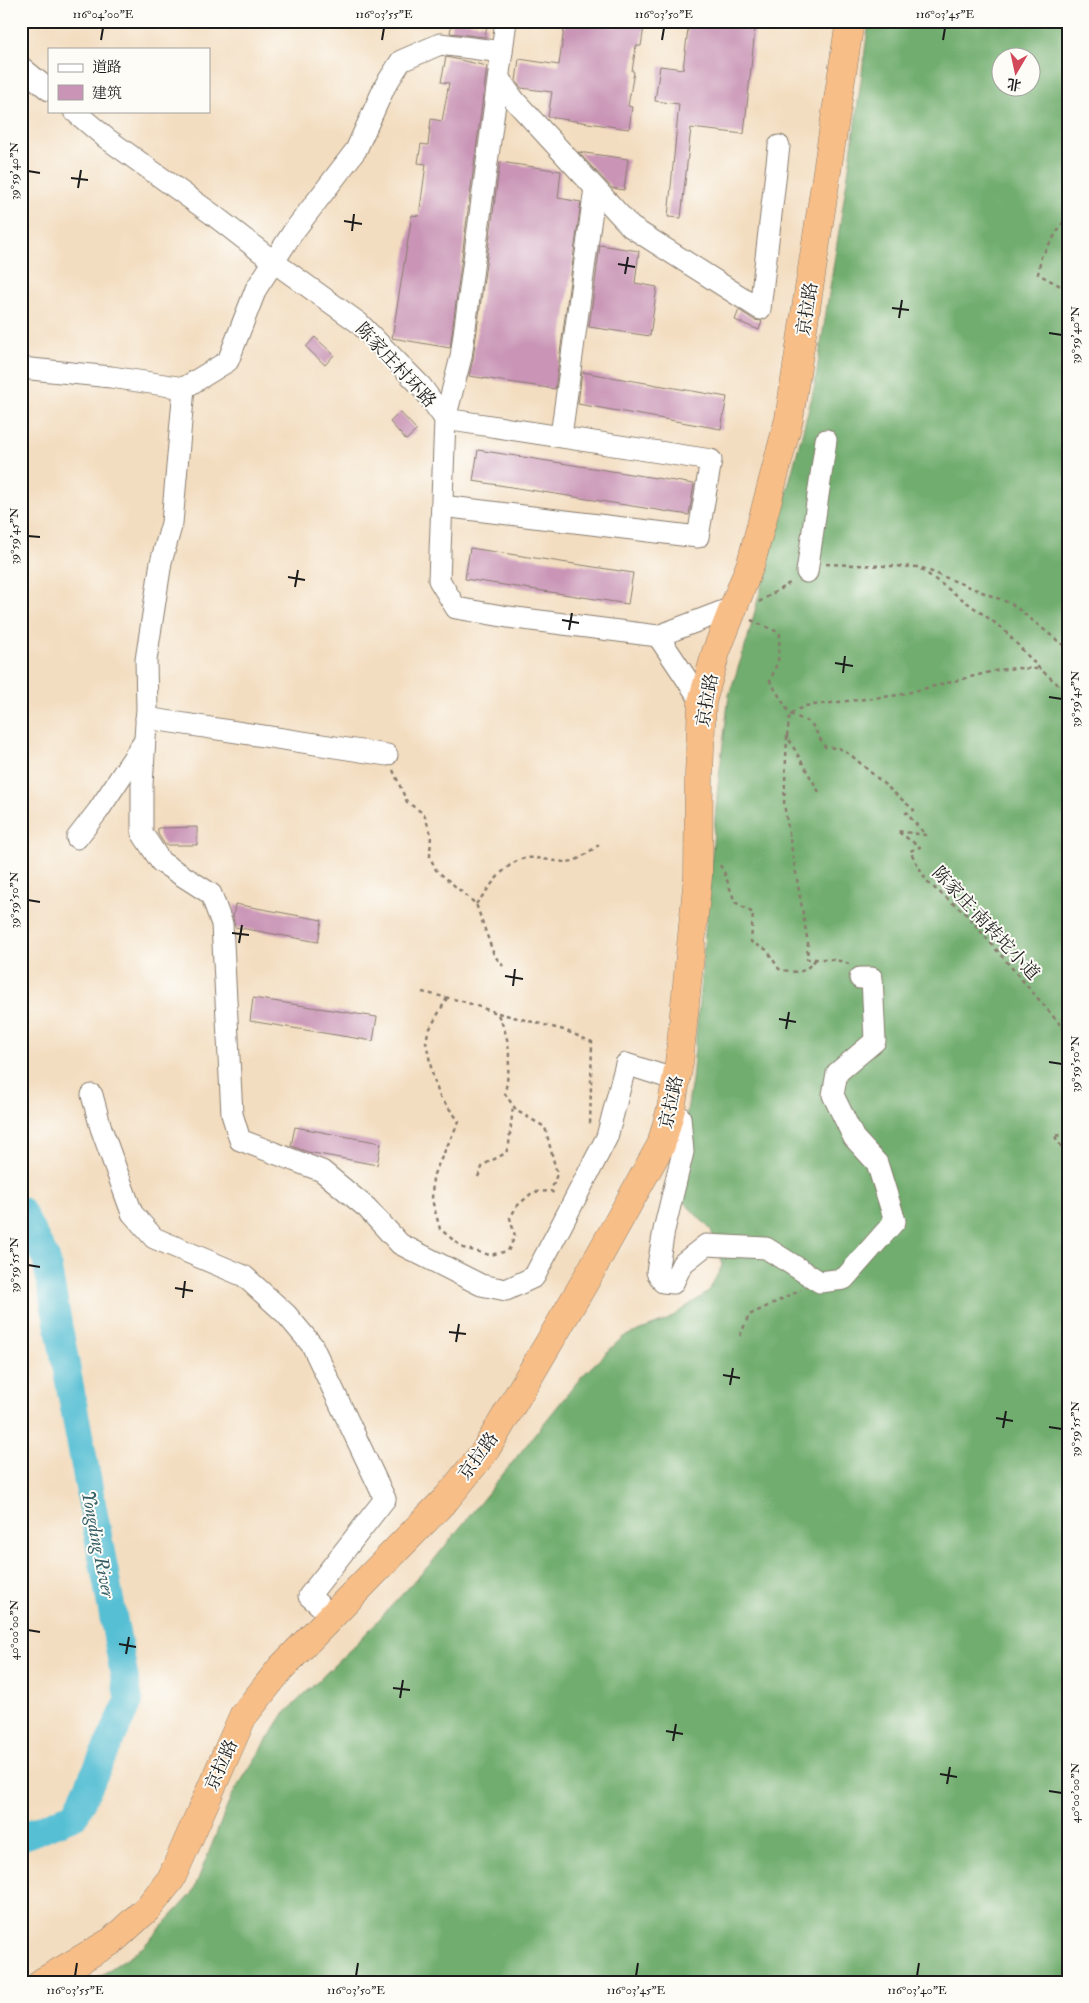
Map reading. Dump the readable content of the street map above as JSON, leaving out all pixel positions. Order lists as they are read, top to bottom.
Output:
{
  "streets": {
    "highway": ["京拉路"],
    "street": ["陈家庄村环路"],
    "path": ["陈家庄·南转坨小道"]
  },
  "water": ["Yongding River"],
  "legend": ["道路", "建筑"],
  "north": "bottom",
  "coordinates": [
    "116°04'00\"E",
    "116°03'55\"E",
    "116°03'50\"E",
    "116°03'45\"E",
    "39°59'40\"N",
    "39°59'45\"N",
    "39°59'50\"N",
    "39°59'55\"N",
    "40°00'00\"N",
    "116°03'40\"E"
  ]
}
